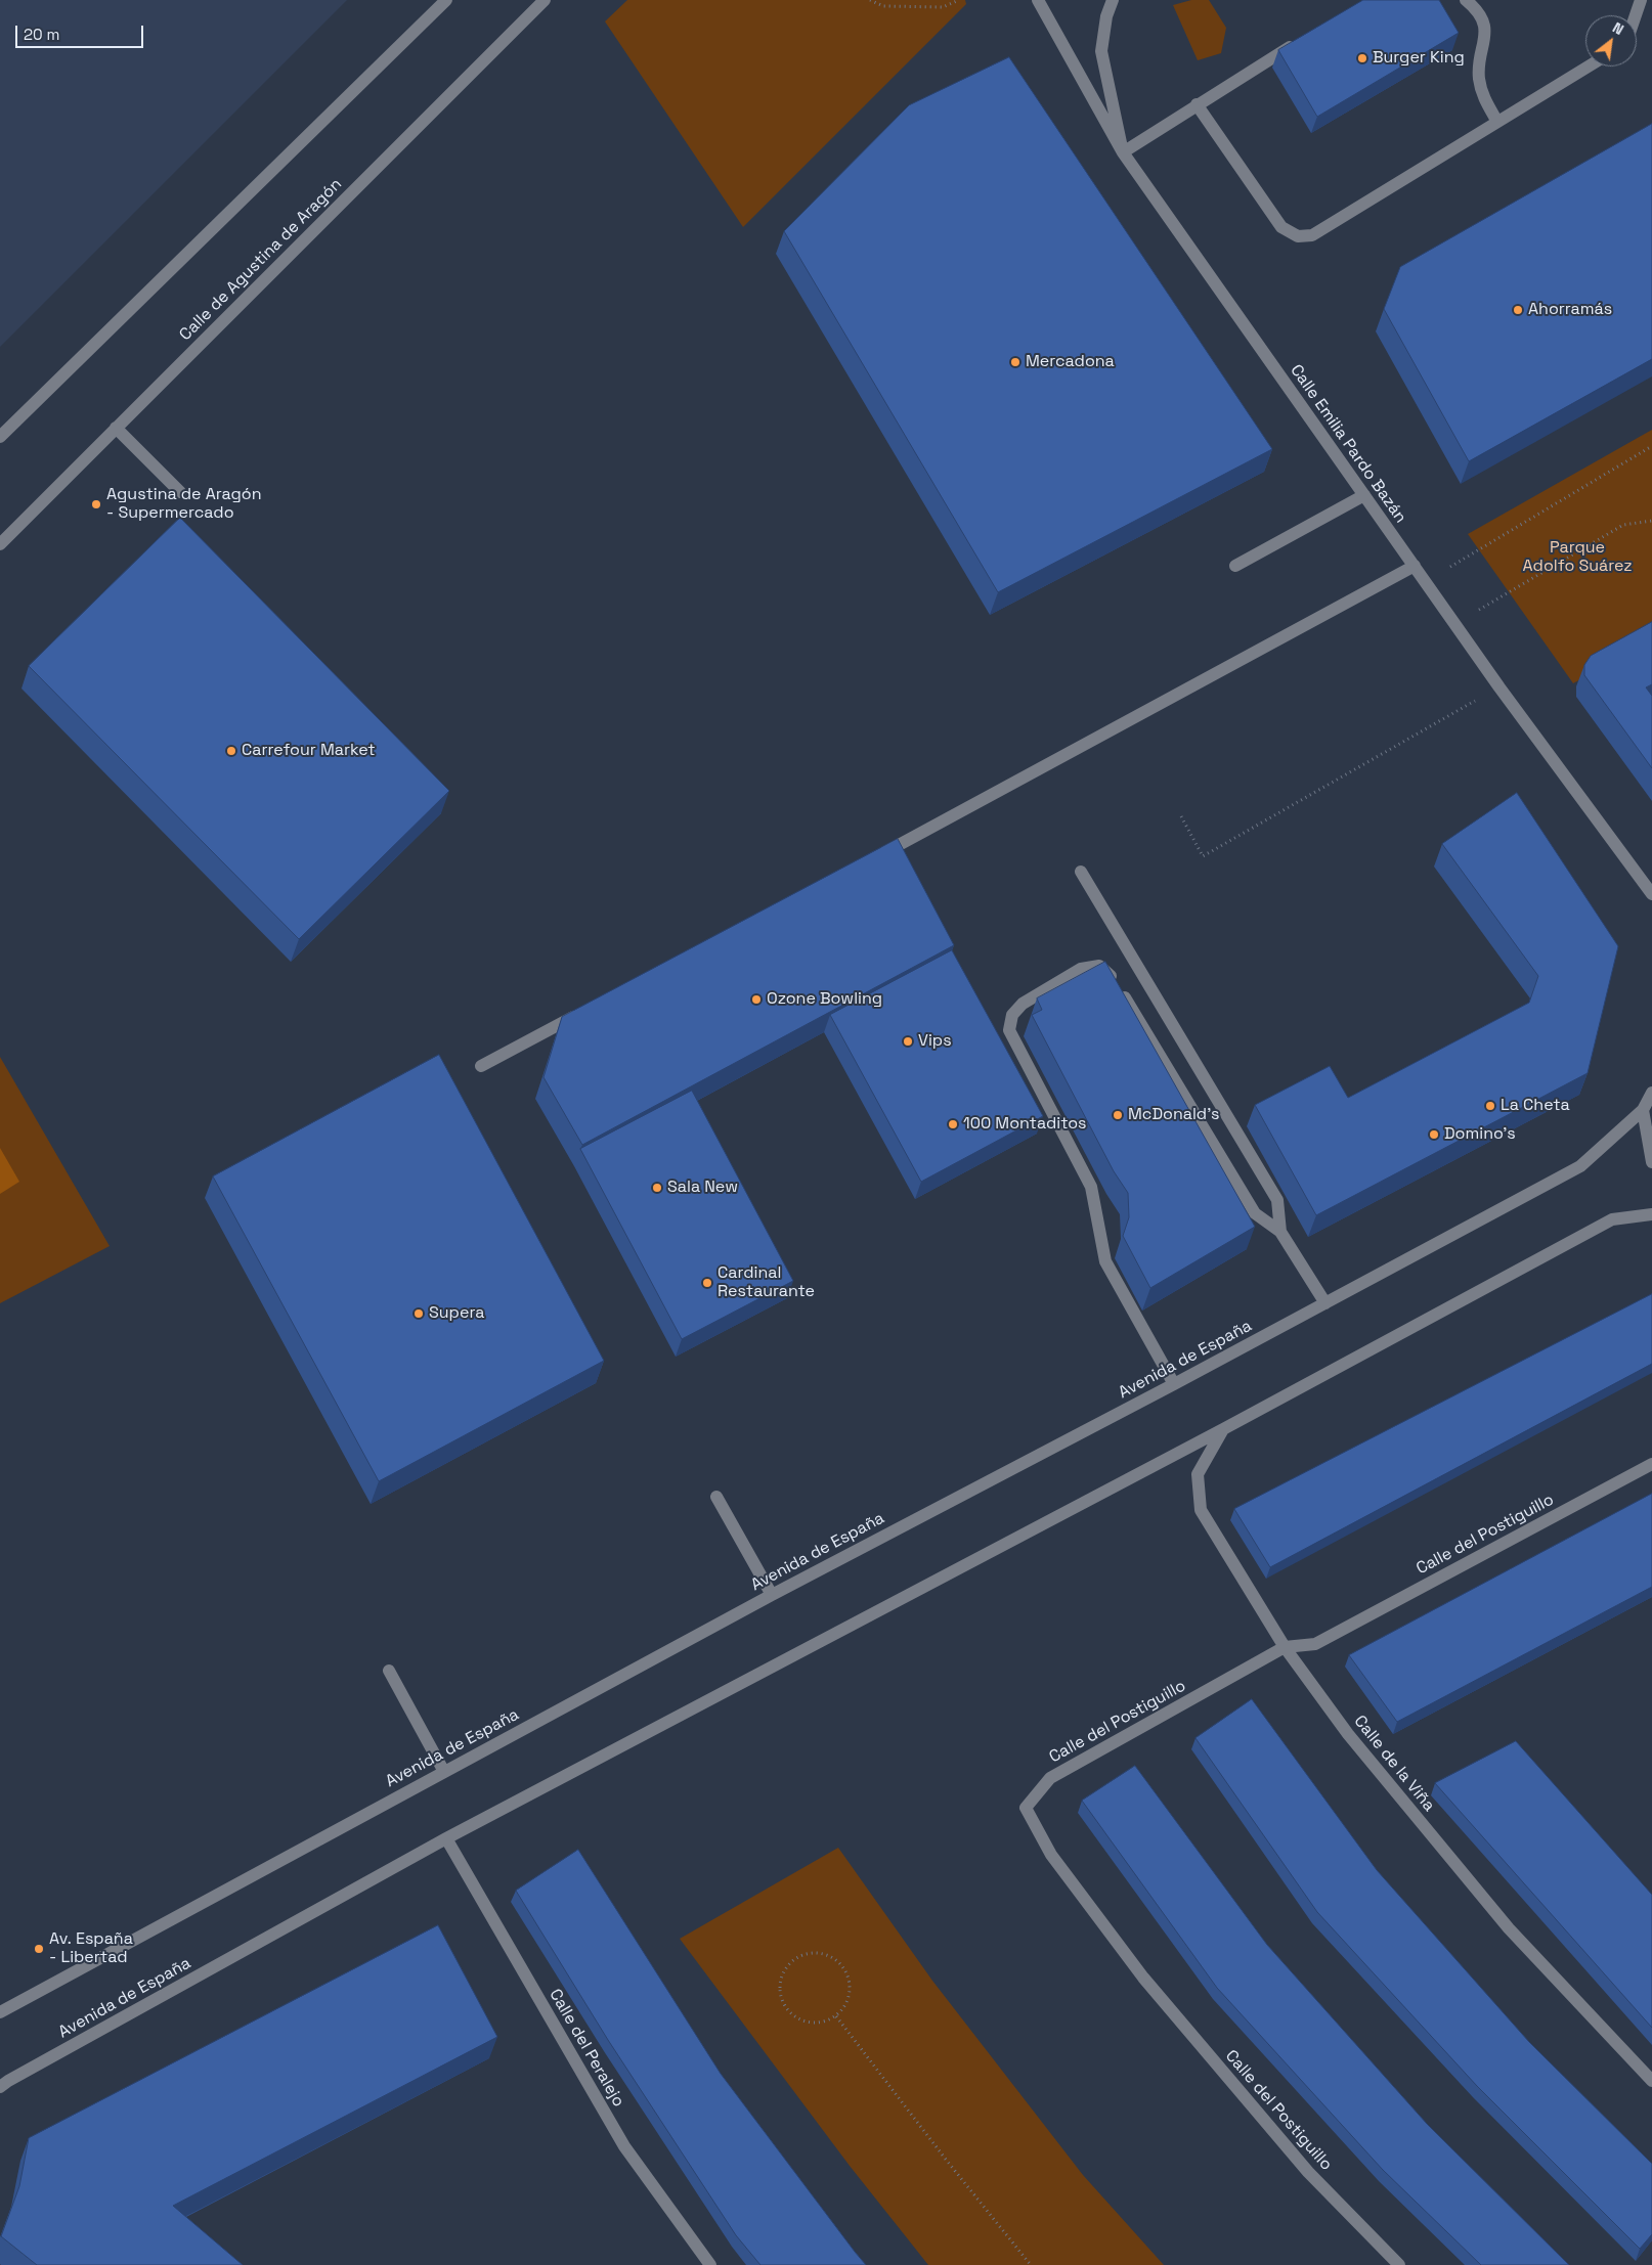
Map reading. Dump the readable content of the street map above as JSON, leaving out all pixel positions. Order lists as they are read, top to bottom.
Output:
{
  "streets": {
    "street": [
      "Calle de Agustina de Aragón",
      "Calle Emilia Pardo Bazán",
      "Avenida de España",
      "Calle del Postiguillo",
      "Calle de la Viña",
      "Calle del Peralejo"
    ]
  },
  "crossings": [
    ["Avenida de España", "Calle de la Viña"],
    ["Avenida de España", "Calle del Peralejo"],
    ["Calle del Postiguillo", "Calle de la Viña"]
  ],
  "parks": ["Parque Adolfo Suárez"],
  "places": [
    "Burger King",
    "Ahorramás",
    "Mercadona",
    "Agustina de Aragón - Supermercado",
    "Carrefour Market",
    "Ozone Bowling",
    "Vips",
    "La Cheta",
    "McDonald's",
    "100 Montaditos",
    "Domino's",
    "Sala New",
    "Cardinal Restaurante",
    "Supera",
    "Av. España - Libertad"
  ],
  "scale_bar": "20 m",
  "north": "top right"
}
